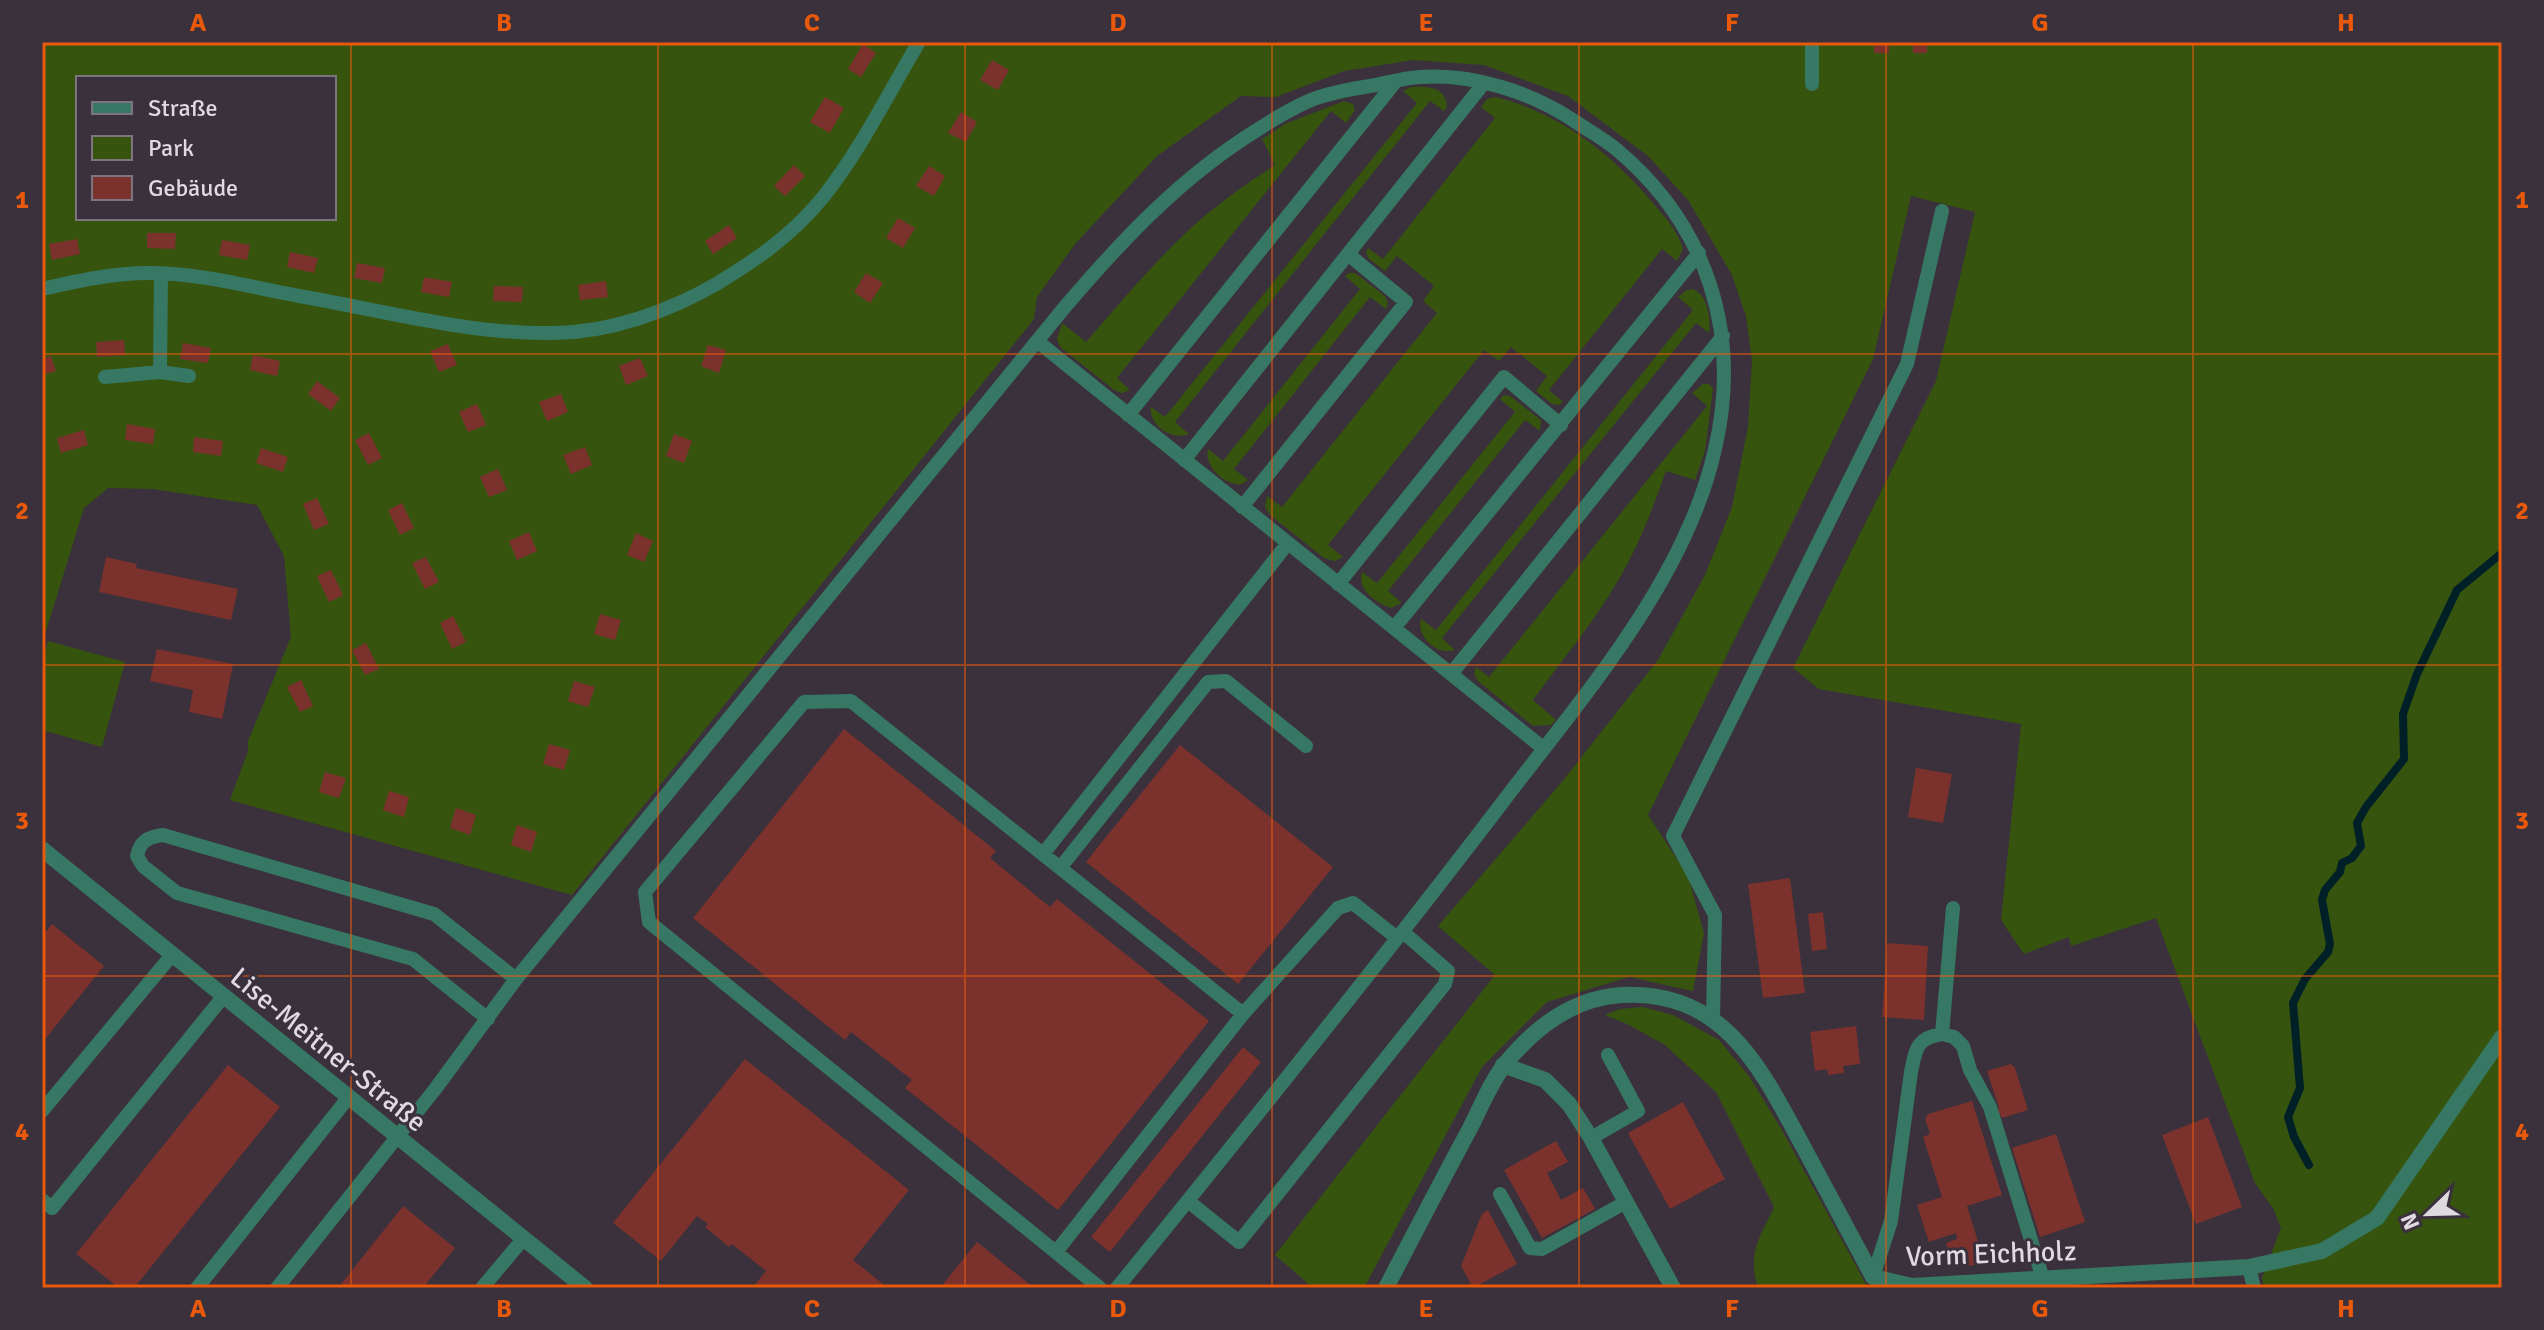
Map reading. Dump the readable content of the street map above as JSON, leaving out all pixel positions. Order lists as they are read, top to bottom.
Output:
{
  "streets": {
    "street": ["Lise-Meitner-Straße", "Vorm Eichholz"]
  },
  "legend": ["Straße", "Park", "Gebäude"],
  "north": "bottom left",
  "grid": {
    "columns": [
      "A",
      "B",
      "C",
      "D",
      "E",
      "F",
      "G",
      "H"
    ],
    "rows": [
      "1",
      "2",
      "3",
      "4"
    ]
  }
}
